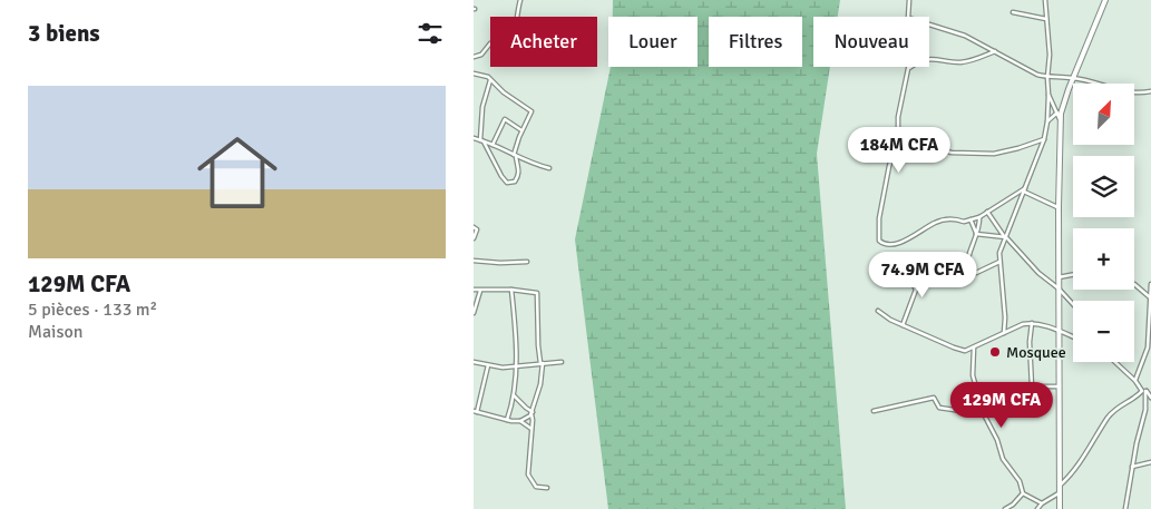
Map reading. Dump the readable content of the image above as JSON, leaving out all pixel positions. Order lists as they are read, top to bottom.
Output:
{
  "places": ["Mosquee"],
  "north": "top right",
  "page": {
    "heading": "3 biens",
    "chip": [
      "Acheter",
      "Louer",
      "Filtres",
      "Nouveau"
    ],
    "list": [
      {
        "name": "129M CFA",
        "note": "5 pièces · 133 m² · Maison"
      }
    ],
    "map_buttons": ["+", "−"],
    "price": ["184M CFA", "74.9M CFA", "129M CFA"]
  }
}
